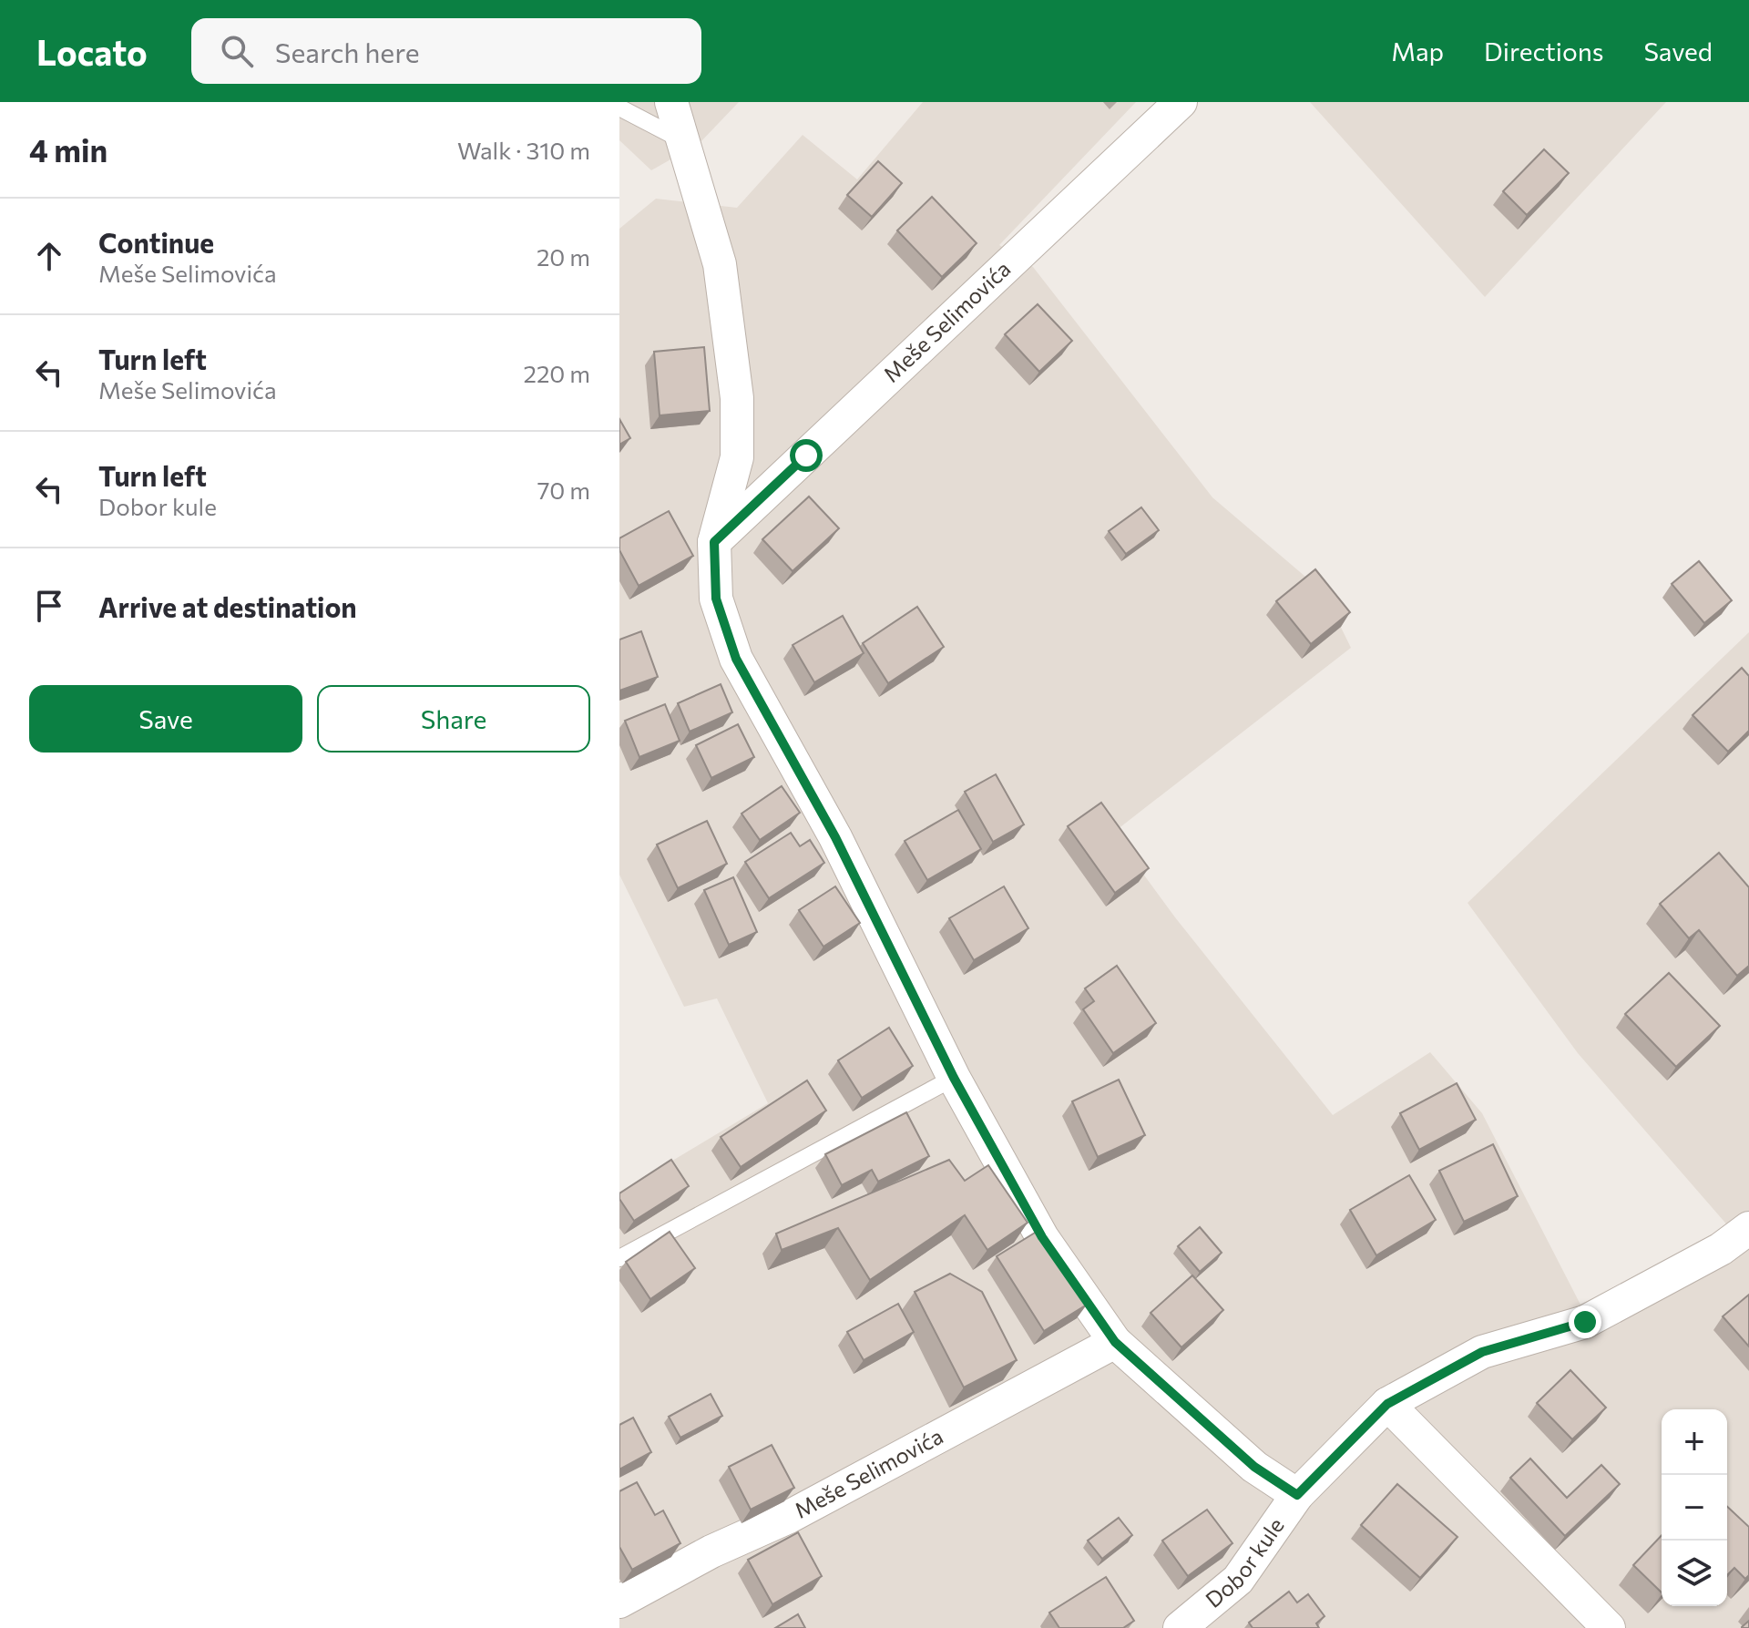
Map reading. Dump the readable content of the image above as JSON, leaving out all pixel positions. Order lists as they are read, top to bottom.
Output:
{
  "streets": {
    "street": ["Meše Selimovića", "Dobor kule"]
  },
  "page": {
    "header": "Locato",
    "search": "Search here",
    "nav": ["Map", "Directions", "Saved"],
    "heading": ["4 min", "Walk · 310 m"],
    "list": [
      ["Continue", "Meše Selimovića", "20 m"],
      ["Turn left", "Meše Selimovića", "220 m"],
      ["Turn left", "Dobor kule", "70 m"],
      "Arrive at destination"
    ],
    "buttons": ["Save", "Share"],
    "map_buttons": ["+", "−"]
  }
}
